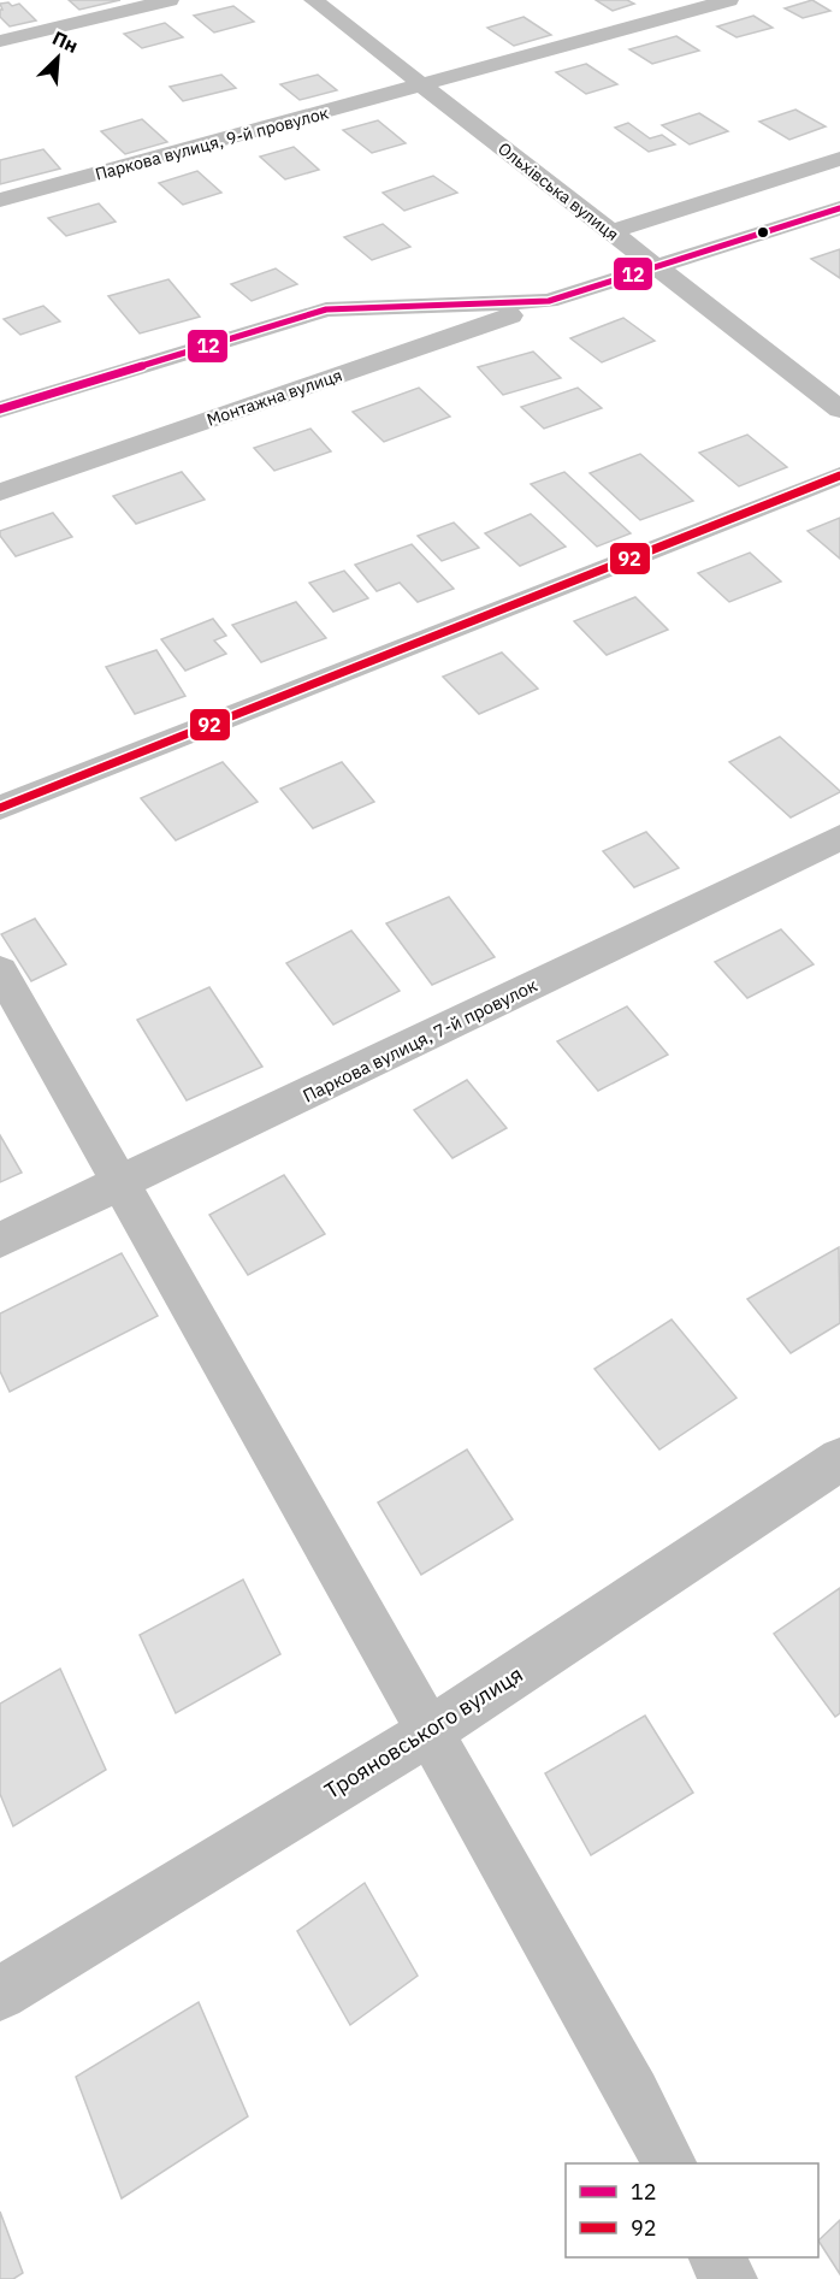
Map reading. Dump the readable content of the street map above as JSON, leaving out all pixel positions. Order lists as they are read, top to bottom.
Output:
{
  "streets": {
    "street": [
      "Паркова вулиця, 9-й провулок",
      "Ольхівська вулиця",
      "Монтажна вулиця",
      "Паркова вулиця, 7-й провулок",
      "Трояновського вулиця"
    ]
  },
  "crossings": [
    ["Паркова вулиця, 9-й провулок", "Ольхівська вулиця"],
    ["Ольхівська вулиця", "Монтажна вулиця"]
  ],
  "lines": ["transit line 12", "transit line 92"],
  "legend": ["12", "92"],
  "north": "top right"
}
